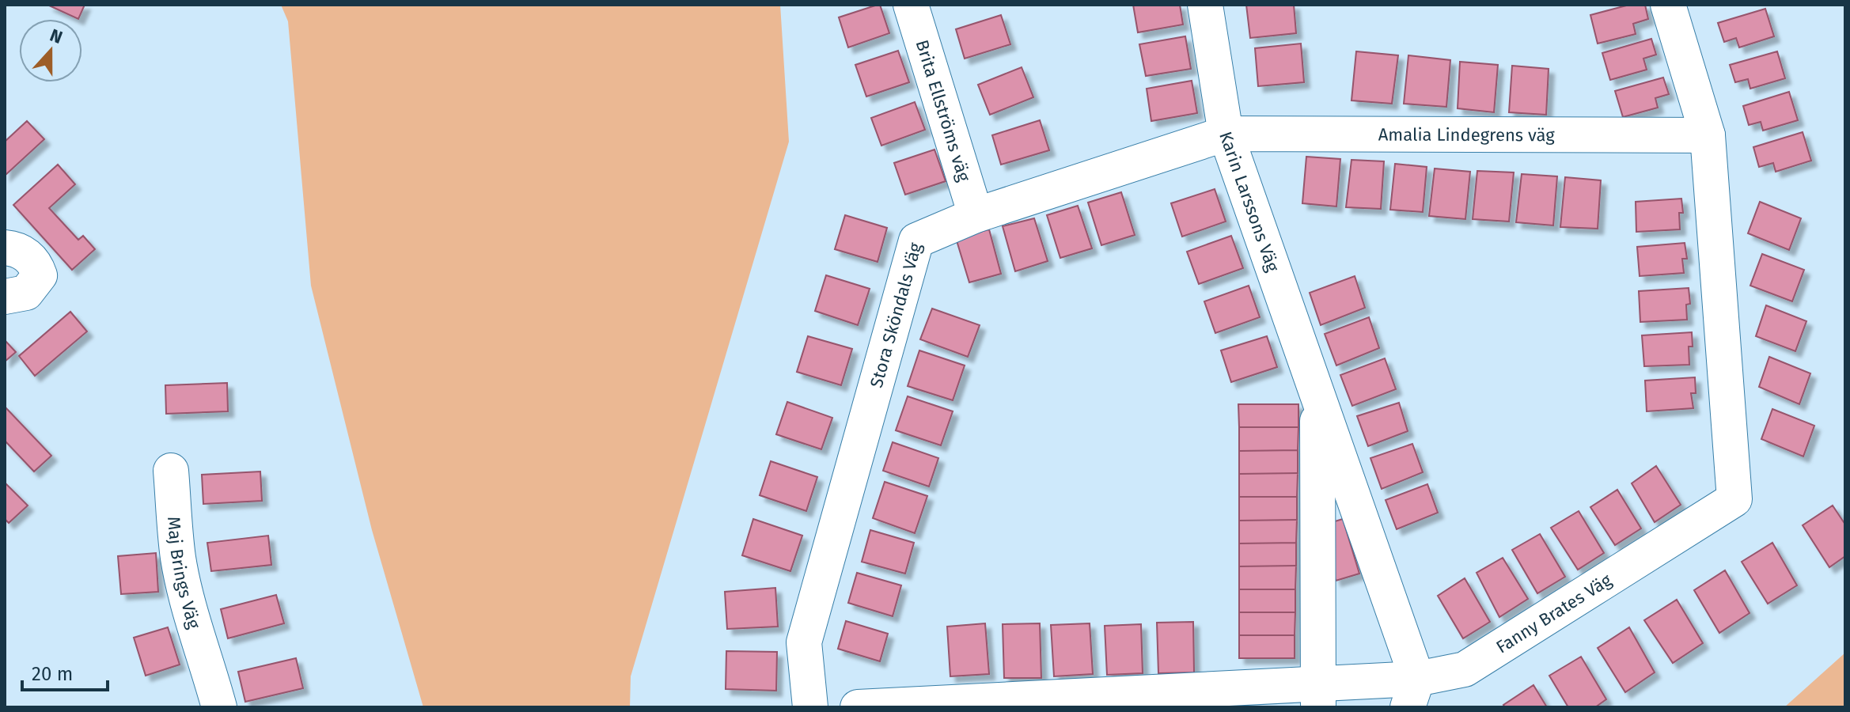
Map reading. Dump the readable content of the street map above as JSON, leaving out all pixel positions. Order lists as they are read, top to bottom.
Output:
{
  "streets": {
    "street": [
      "Brita Ellströms väg",
      "Amalia Lindegrens väg",
      "Karin Larssons Väg",
      "Stora Sköndals Väg",
      "Maj Brings Väg",
      "Fanny Brates Väg"
    ]
  },
  "crossings": [
    ["Brita Ellströms väg", "Stora Sköndals Väg"],
    ["Amalia Lindegrens väg", "Karin Larssons Väg"],
    ["Amalia Lindegrens väg", "Stora Sköndals Väg"],
    ["Amalia Lindegrens väg", "Fanny Brates Väg"],
    ["Karin Larssons Väg", "Stora Sköndals Väg"],
    ["Karin Larssons Väg", "Fanny Brates Väg"]
  ],
  "scale_bar": "20 m",
  "north": "top"
}
